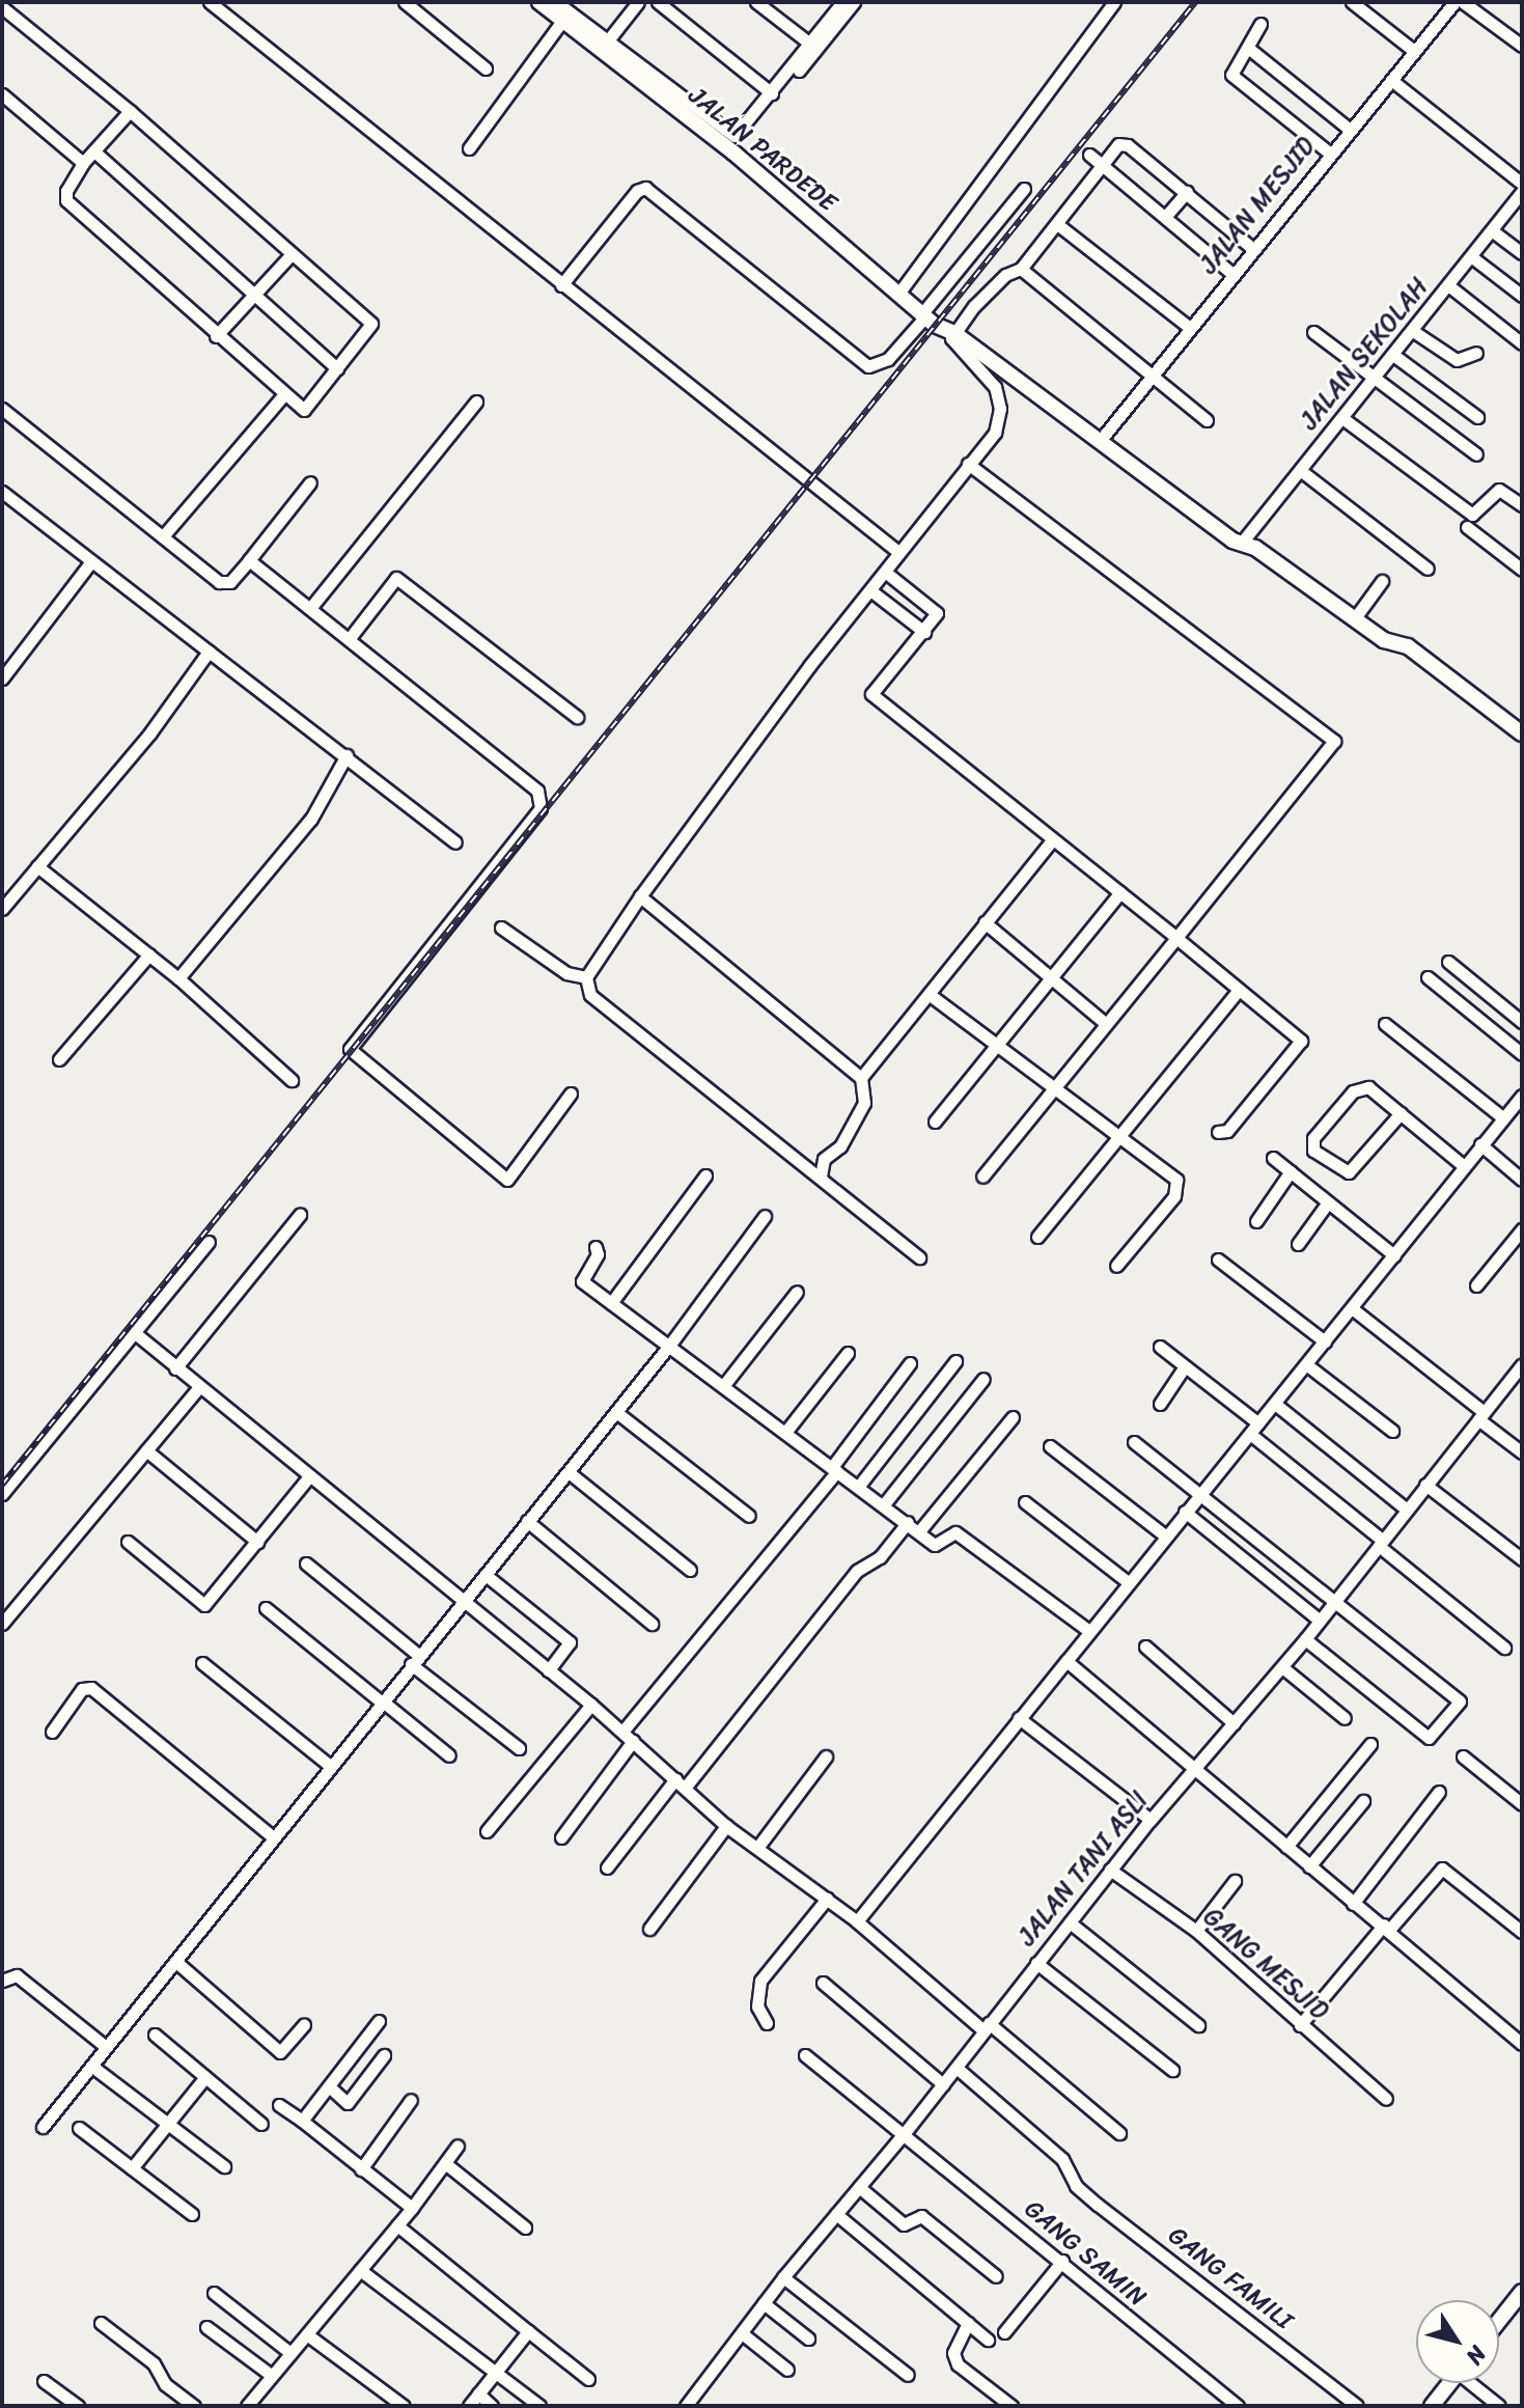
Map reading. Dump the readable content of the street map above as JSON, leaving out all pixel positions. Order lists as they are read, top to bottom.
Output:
{
  "streets": {
    "street": [
      "JALAN PARDEDE",
      "JALAN MESJID",
      "JALAN SEKOLAH",
      "JALAN TANI ASLI",
      "GANG MESJID",
      "GANG SAMIN",
      "GANG FAMILI"
    ]
  },
  "crossings": [
    ["JALAN PARDEDE", "JALAN MESJID"],
    ["JALAN PARDEDE", "JALAN SEKOLAH"],
    ["JALAN TANI ASLI", "GANG MESJID"],
    ["JALAN TANI ASLI", "GANG SAMIN"],
    ["JALAN TANI ASLI", "GANG FAMILI"]
  ],
  "north": "bottom right"
}
